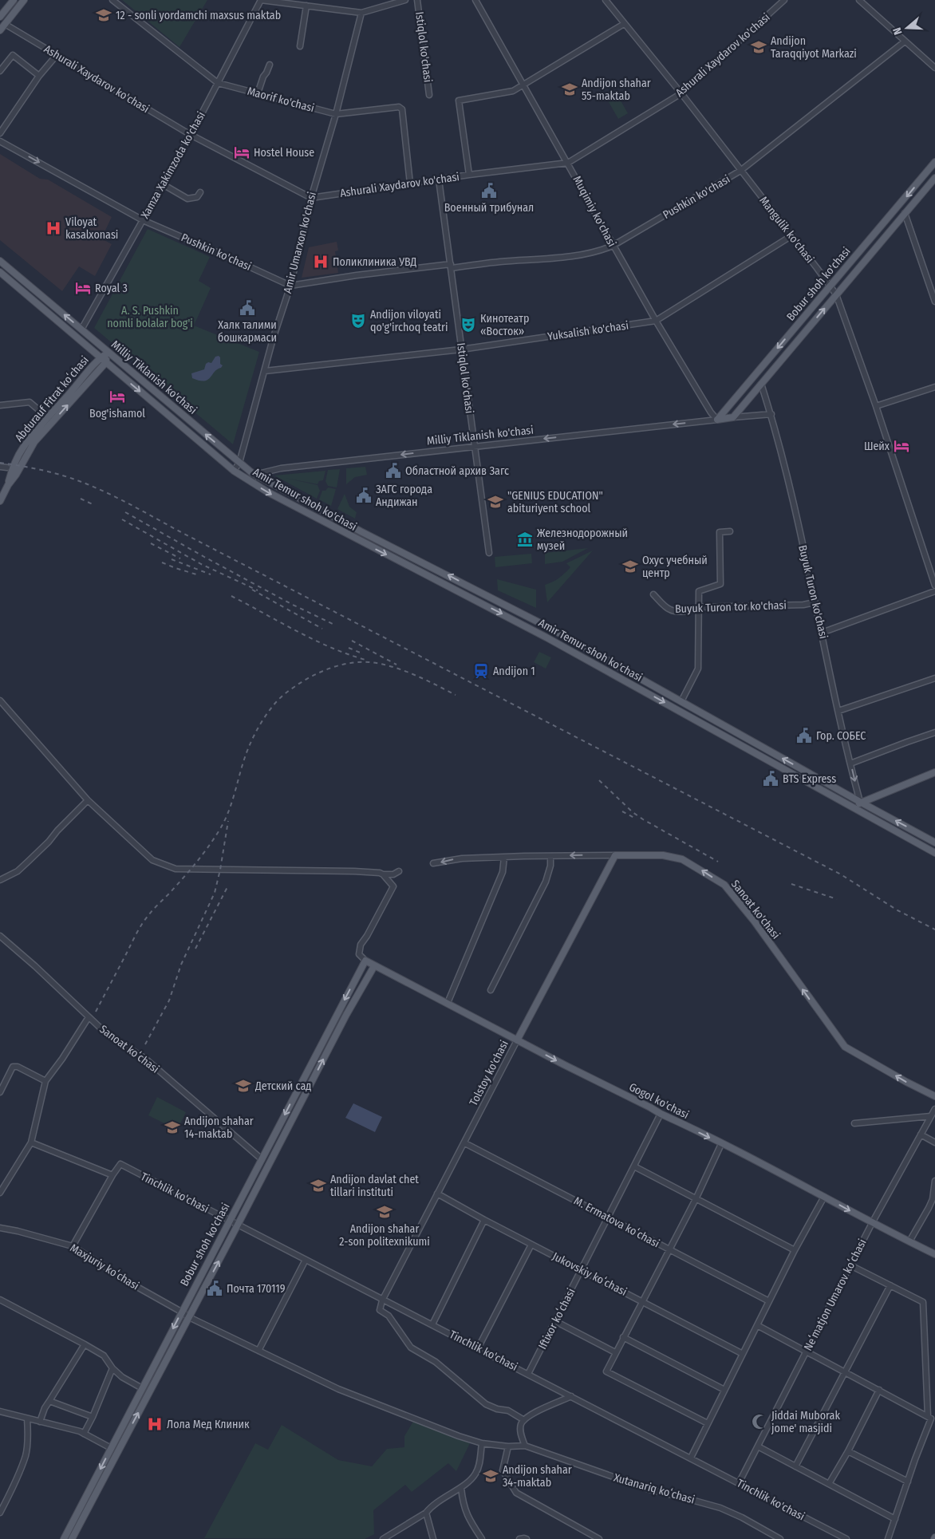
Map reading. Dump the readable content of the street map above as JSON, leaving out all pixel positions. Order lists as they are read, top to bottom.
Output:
{
  "streets": {
    "main road": [
      "Bobur shoh ko'chasi",
      "Milliy Tiklanish ko'chasi",
      "Abdurauf Fitrat koʻchasi",
      "Amir Temur shoh ko'chasi",
      "Sanoat ko'chasi",
      "Tolstoy ko'chasi",
      "Gogol ko'chasi"
    ],
    "street": [
      "Istiqlol ko'chasi",
      "Ashurali Xaydarov ko'chasi",
      "Maorif ko'chasi",
      "Xamza Xakimzoda ko'chasi",
      "Pushkin ko'chasi",
      "Muqimiy ko'chasi",
      "Mangulik ko'chasi",
      "Amir Umarxon ko'chasi",
      "Yuksalish ko'chasi",
      "Buyuk Turon ko'chasi",
      "Buyuk Turon tor ko'chasi",
      "Sanoat koʻchasi",
      "Tinchlik ko'chasi",
      "M. Ermatova koʻchasi",
      "Maxjuriy koʻchasi",
      "Jukovskiy koʻchasi",
      "Neʻmatjon Umarov koʻchasi",
      "Iftixor koʻchasi",
      "Xutanariq koʻchasi"
    ]
  },
  "crossings": [
    ["Istiqlol ko'chasi", "Ashurali Xaydarov ko'chasi"],
    ["Istiqlol ko'chasi", "Pushkin ko'chasi"],
    ["Istiqlol ko'chasi", "Yuksalish ko'chasi"],
    ["Istiqlol ko'chasi", "Milliy Tiklanish ko'chasi"],
    ["Ashurali Xaydarov ko'chasi", "Maorif ko'chasi"],
    ["Ashurali Xaydarov ko'chasi", "Xamza Xakimzoda ko'chasi"],
    ["Ashurali Xaydarov ko'chasi", "Muqimiy ko'chasi"],
    ["Ashurali Xaydarov ko'chasi", "Mangulik ko'chasi"],
    ["Ashurali Xaydarov ko'chasi", "Amir Umarxon ko'chasi"],
    ["Maorif ko'chasi", "Xamza Xakimzoda ko'chasi"],
    ["Maorif ko'chasi", "Amir Umarxon ko'chasi"],
    ["Xamza Xakimzoda ko'chasi", "Pushkin ko'chasi"],
    ["Xamza Xakimzoda ko'chasi", "Milliy Tiklanish ko'chasi"],
    ["Pushkin ko'chasi", "Muqimiy ko'chasi"],
    ["Pushkin ko'chasi", "Mangulik ko'chasi"],
    ["Pushkin ko'chasi", "Amir Umarxon ko'chasi"],
    ["Muqimiy ko'chasi", "Bobur shoh ko'chasi"],
    ["Muqimiy ko'chasi", "Yuksalish ko'chasi"],
    ["Muqimiy ko'chasi", "Milliy Tiklanish ko'chasi"],
    ["Mangulik ko'chasi", "Bobur shoh ko'chasi"],
    ["Mangulik ko'chasi", "Yuksalish ko'chasi"],
    ["Amir Umarxon ko'chasi", "Yuksalish ko'chasi"],
    ["Amir Umarxon ko'chasi", "Milliy Tiklanish ko'chasi"],
    ["Amir Umarxon ko'chasi", "Amir Temur shoh ko'chasi"],
    ["Bobur shoh ko'chasi", "Milliy Tiklanish ko'chasi"],
    ["Bobur shoh ko'chasi", "Buyuk Turon ko'chasi"],
    ["Bobur shoh ko'chasi", "Sanoat koʻchasi"],
    ["Bobur shoh ko'chasi", "Gogol ko'chasi"],
    ["Bobur shoh ko'chasi", "Tinchlik ko'chasi"],
    ["Bobur shoh ko'chasi", "Maxjuriy koʻchasi"],
    ["Milliy Tiklanish ko'chasi", "Abdurauf Fitrat koʻchasi"],
    ["Milliy Tiklanish ko'chasi", "Amir Temur shoh ko'chasi"],
    ["Amir Temur shoh ko'chasi", "Buyuk Turon ko'chasi"],
    ["Buyuk Turon ko'chasi", "Buyuk Turon tor ko'chasi"],
    ["Sanoat ko'chasi", "Tolstoy ko'chasi"],
    ["Tolstoy ko'chasi", "Gogol ko'chasi"],
    ["Tolstoy ko'chasi", "Tinchlik ko'chasi"],
    ["Tolstoy ko'chasi", "M. Ermatova koʻchasi"],
    ["Tolstoy ko'chasi", "Jukovskiy koʻchasi"],
    ["Gogol ko'chasi", "Neʻmatjon Umarov koʻchasi"],
    ["Gogol ko'chasi", "Iftixor koʻchasi"],
    ["Tinchlik ko'chasi", "Neʻmatjon Umarov koʻchasi"],
    ["Tinchlik ko'chasi", "Iftixor koʻchasi"],
    ["M. Ermatova koʻchasi", "Iftixor koʻchasi"],
    ["Maxjuriy koʻchasi", "Xutanariq koʻchasi"],
    ["Jukovskiy koʻchasi", "Iftixor koʻchasi"]
  ],
  "one_way": ["Sanoat ko'chasi", "Gogol ko'chasi"],
  "parks": ["A. S. Pushkin nomli bolalar bog'i"],
  "places": {
    "school or university": [
      "12 - sonli yordamchi maxsus maktab",
      "Andijon Taraqqiyot Markazi",
      "Andijon shahar 55-maktab",
      "\"GENIUS EDUCATION\" abituriyent school",
      "Охус учебный центр",
      "Детский сад",
      "Andijon shahar 14-maktab",
      "Andijon davlat chet tillari instituti",
      "Andijon shahar 2-son politexnikumi",
      "Andijon shahar 34-maktab"
    ],
    "hotel": [
      "Hostel House",
      "Royal 3",
      "Bog'ishamol",
      "Шейх"
    ],
    "public building": [
      "Военный трибунал",
      "Халк талими бошкармаси",
      "Областной архив Загс",
      "ЗАГС города Андижан",
      "Гор. СОБЕС",
      "BTS Express",
      "Почта 170119"
    ],
    "hospital": ["Viloyat kasalxonasi", "Поликлиника УВД", "Лола Мед Клиник"],
    "theatre": ["Andijon viloyati qo'g'irchoq teatri", "Кинотеатр «Восток»"],
    "museum": ["Железнодорожный музей"],
    "station": ["Andijon 1"],
    "mosque": ["Jiddai Muborak jome' masjidi"]
  },
  "north": "left"
}
